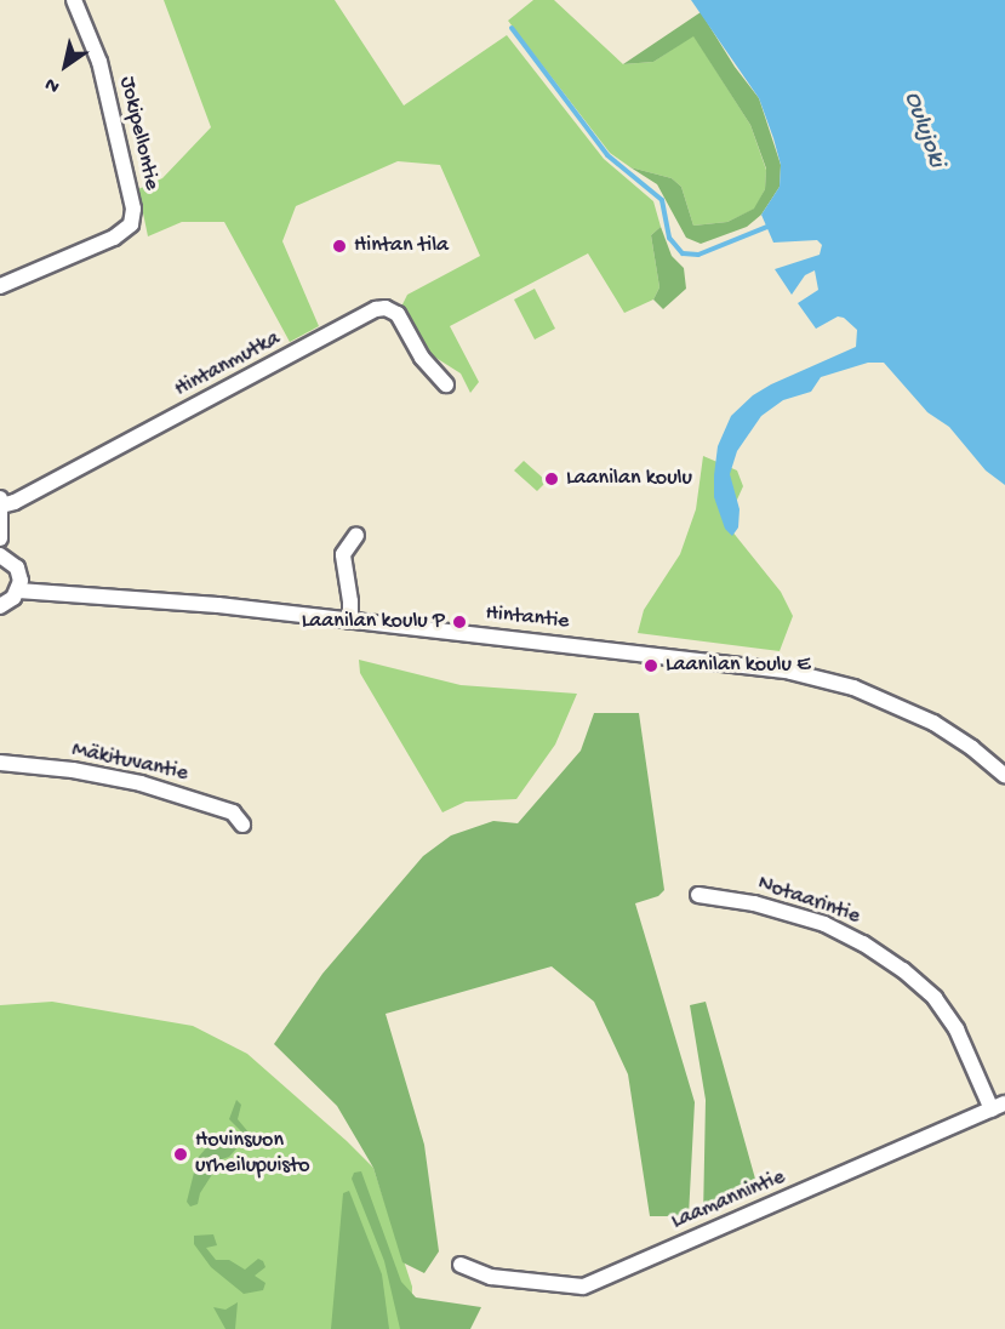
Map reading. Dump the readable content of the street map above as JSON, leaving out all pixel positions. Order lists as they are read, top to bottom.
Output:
{
  "streets": {
    "street": [
      "Jokipellontie",
      "Hintanmutka",
      "Hintantie",
      "Mäkituvantie",
      "Notaarintie",
      "Laamannintie"
    ]
  },
  "crossings": [
    ["Notaarintie", "Laamannintie"]
  ],
  "water": ["Oulujoki"],
  "places": [
    "Hintan tila",
    "Laanilan koulu",
    "Laanilan koulu P",
    "Laanilan koulu E",
    "Hovinsuon urheilupuisto"
  ],
  "north": "bottom left"
}
